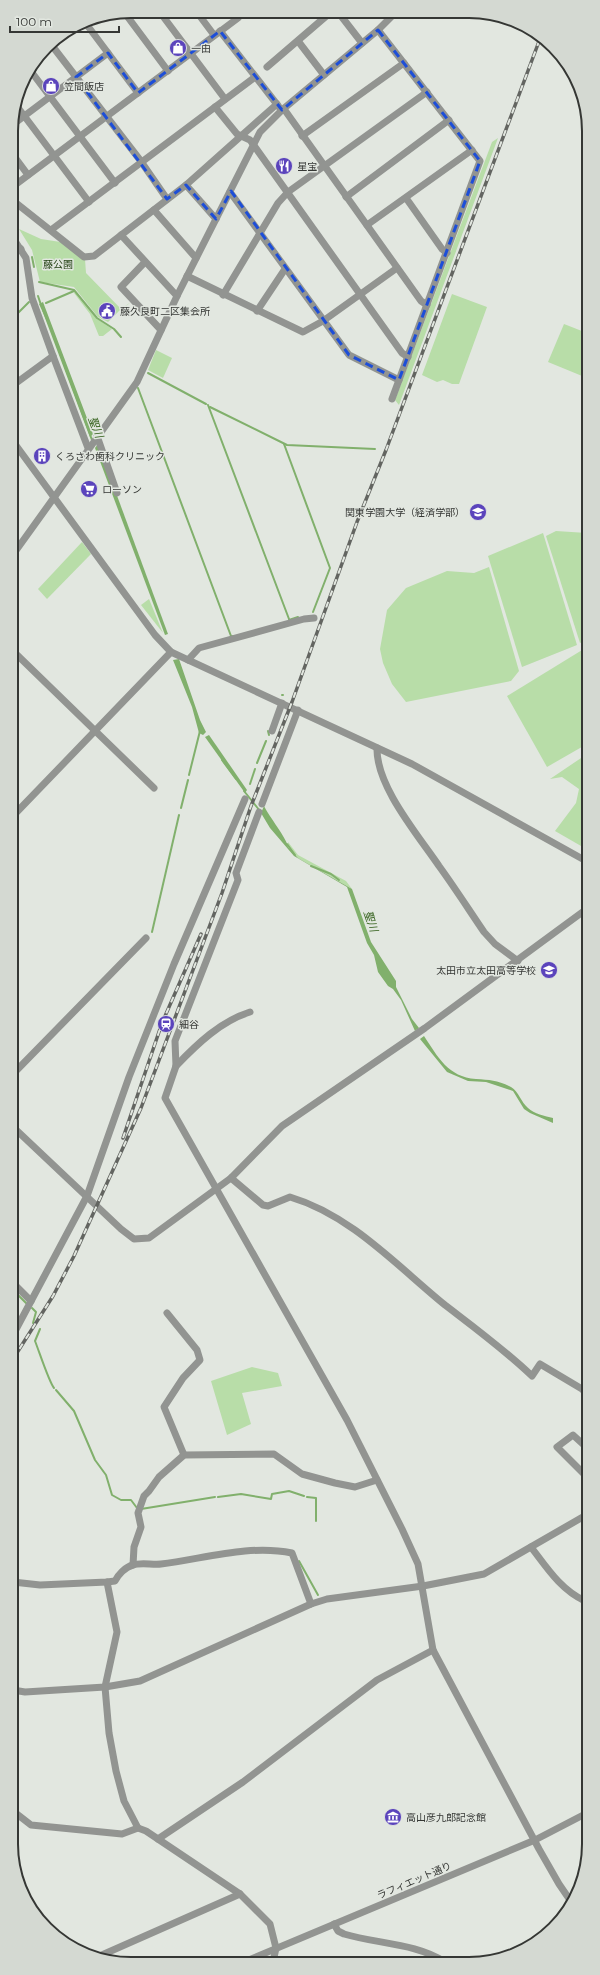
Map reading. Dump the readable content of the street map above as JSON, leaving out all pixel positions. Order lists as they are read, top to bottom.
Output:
{
  "streets": {
    "street": ["ラフィエット通り"]
  },
  "water": ["聖川"],
  "parks": ["藤公園"],
  "places": {
    "shop": ["一由", "笠間飯店"],
    "restaurant": ["星宝"],
    "public building": ["藤久良町二区集会所"],
    "building": ["くろさわ歯科クリニック"],
    "supermarket": ["ローソン"],
    "school or university": ["関東学園大学（経済学部）", "太田市立太田高等学校"],
    "station": ["細谷"],
    "museum": ["高山彦九郎記念館"]
  },
  "scale_bar": "100 m"
}
